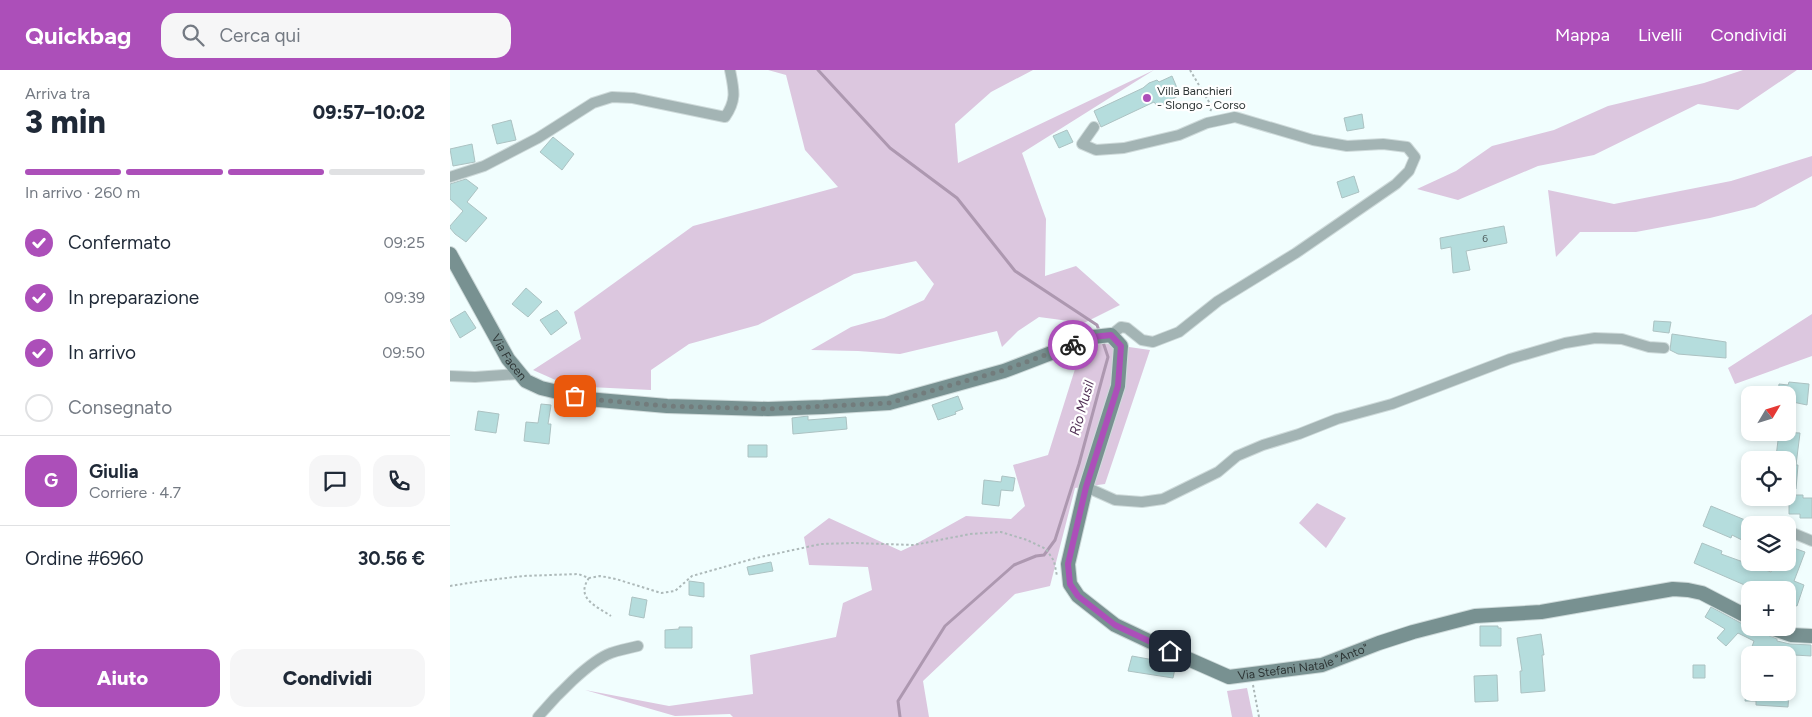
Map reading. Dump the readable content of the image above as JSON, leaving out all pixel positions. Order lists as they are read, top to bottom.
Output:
{
  "streets": {
    "street": ["Via Facen", "Via Stefani Natale \"Anto\""]
  },
  "crossings": [
    ["Via Facen", "Via Stefani Natale \"Anto\""]
  ],
  "water": ["Rio Musil"],
  "places": ["Villa Banchieri - Slongo - Corso"],
  "house_numbers": ["6"],
  "north": "top right",
  "page": {
    "header": "Quickbag",
    "search": "Cerca qui",
    "nav": ["Mappa", "Livelli", "Condividi"],
    "heading": ["3 min", "Arriva tra", "09:57–10:02"],
    "panel": [
      "Giulia",
      "Corriere · 4.7",
      "Ordine #6960",
      "30.56 €"
    ],
    "bar": "In arrivo · 260 m",
    "list": [
      ["Confermato", "09:25"],
      ["In preparazione", "09:39"],
      ["In arrivo", "09:50"],
      "Consegnato"
    ],
    "map_buttons": ["+", "−"],
    "round": "G",
    "buttons": ["Aiuto", "Condividi"]
  }
}
